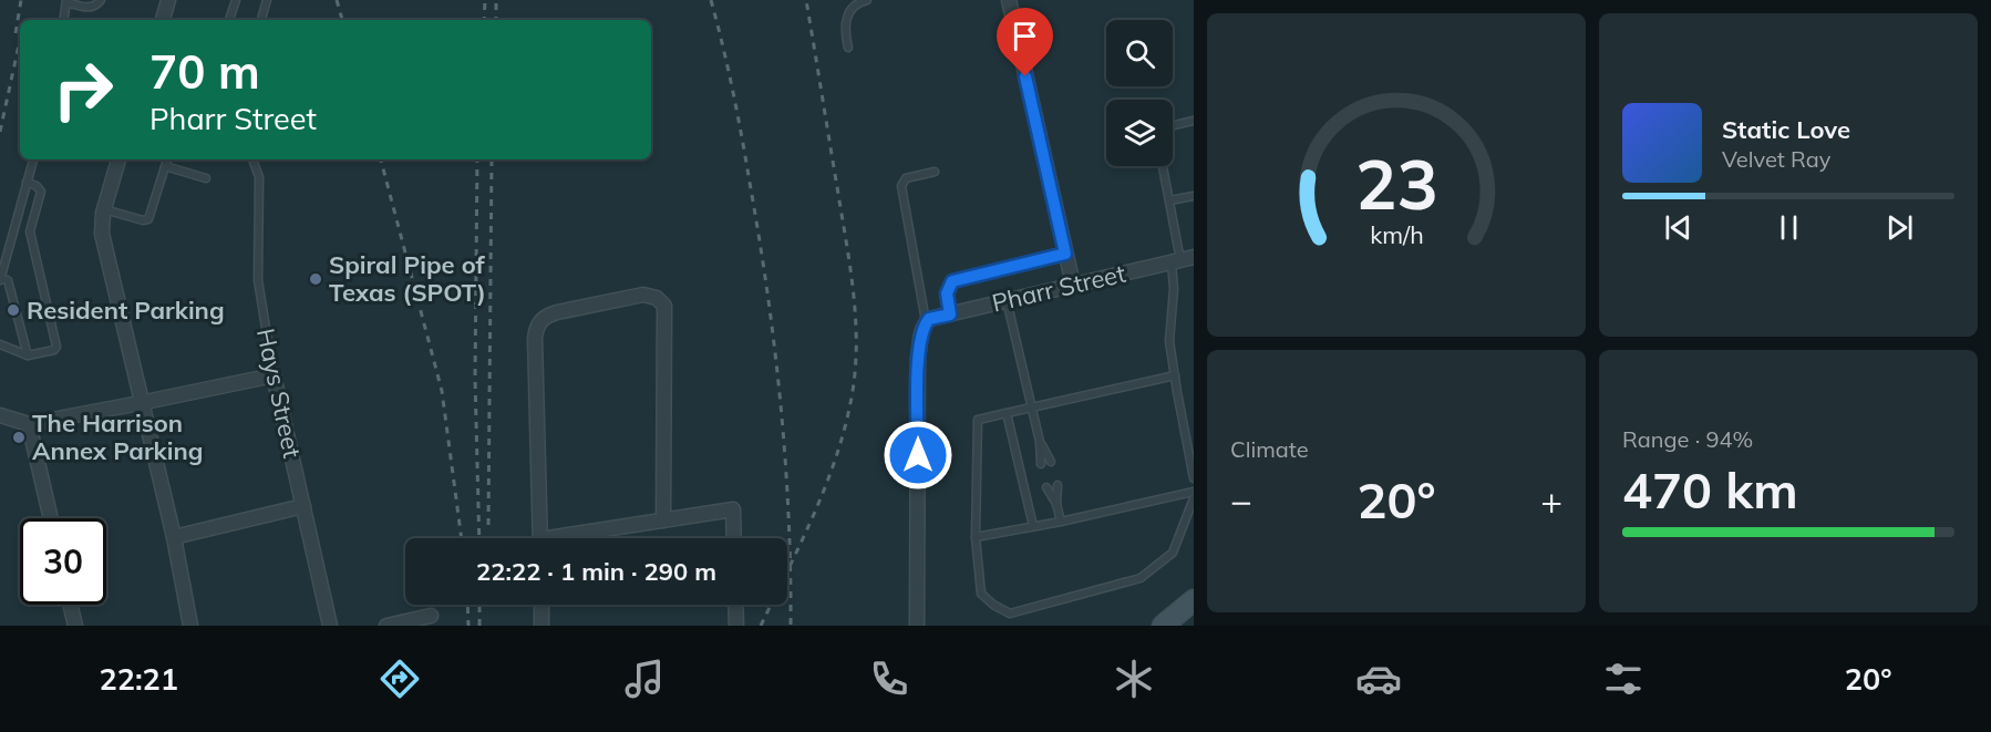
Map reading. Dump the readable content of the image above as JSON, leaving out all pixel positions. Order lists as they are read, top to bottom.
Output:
{
  "streets": {
    "street": ["Pharr Street", "Hays Street"]
  },
  "places": ["Spiral Pipe of Texas (SPOT)", "Resident Parking", "The Harrison Annex Parking"],
  "page": {
    "turn": ["70 m", "Pharr Street"],
    "song": ["Static Love", "Velvet Ray"],
    "tile": [
      "Climate",
      ["Range · 94%", "470 km"]
    ],
    "heat": ["−", "20°", "+"],
    "limit": "30",
    "trip": "22:22 · 1 min · 290 m",
    "tabs": ["22:21", "20°"],
    "gauge": ["23", "km/h"]
  }
}
